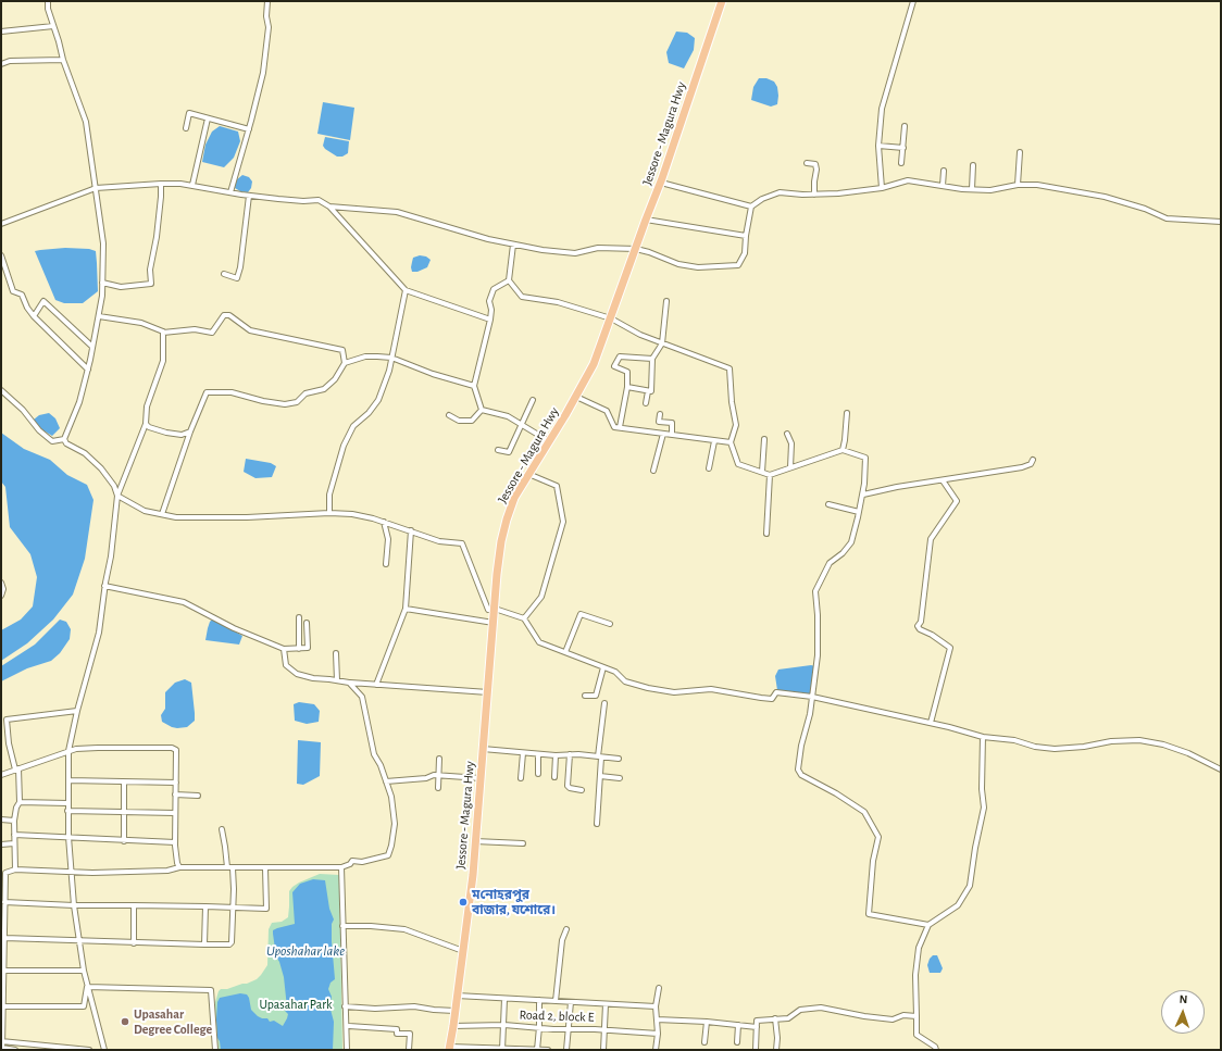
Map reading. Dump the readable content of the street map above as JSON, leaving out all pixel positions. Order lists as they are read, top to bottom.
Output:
{
  "streets": {
    "highway": ["Jessore - Magura Hwy"],
    "street": ["Road 2, block E"]
  },
  "crossings": [
    ["Jessore - Magura Hwy", "Road 2, block E"]
  ],
  "water": ["Uposhahar lake"],
  "parks": ["Upasahar Park"],
  "places": ["ম‌ন‌োহরপুর বাজার, যশ‌োরে।", "Upasahar Degree College"],
  "north": "top"
}
